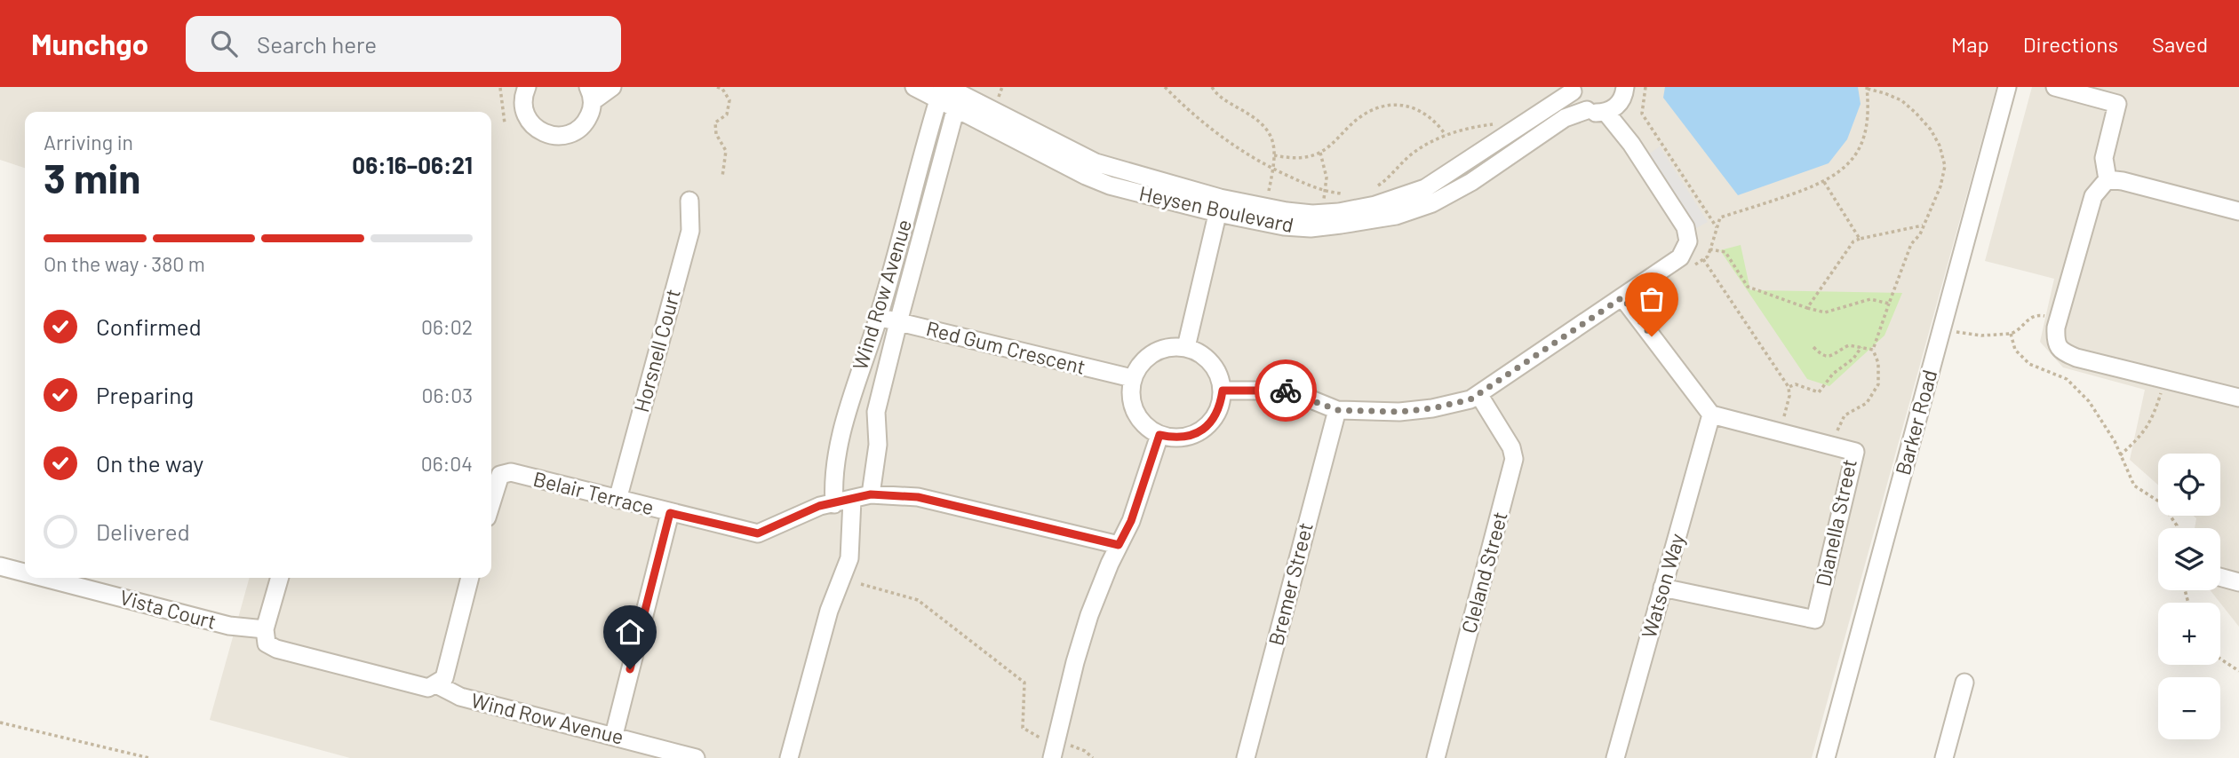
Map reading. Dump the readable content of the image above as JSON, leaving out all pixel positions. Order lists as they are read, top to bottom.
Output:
{
  "streets": {
    "street": [
      "Heysen Boulevard",
      "Wind Row Avenue",
      "Red Gum Crescent",
      "Horsnell Court",
      "Barker Road",
      "Belair Terrace",
      "Dianella Street",
      "Cleland Street",
      "Bremer Street",
      "Watson Way",
      "Vista Court"
    ]
  },
  "crossings": [
    ["Heysen Boulevard", "Wind Row Avenue"],
    ["Wind Row Avenue", "Red Gum Crescent"],
    ["Wind Row Avenue", "Belair Terrace"],
    ["Horsnell Court", "Belair Terrace"],
    ["Dianella Street", "Watson Way"]
  ],
  "page": {
    "header": "Munchgo",
    "search": "Search here",
    "nav": ["Map", "Directions", "Saved"],
    "heading": ["3 min", "Arriving in", "06:16–06:21"],
    "bar": "On the way · 380 m",
    "list": [
      ["Confirmed", "06:02"],
      ["Preparing", "06:03"],
      ["On the way", "06:04"],
      "Delivered"
    ],
    "map_buttons": ["+", "−"]
  }
}
